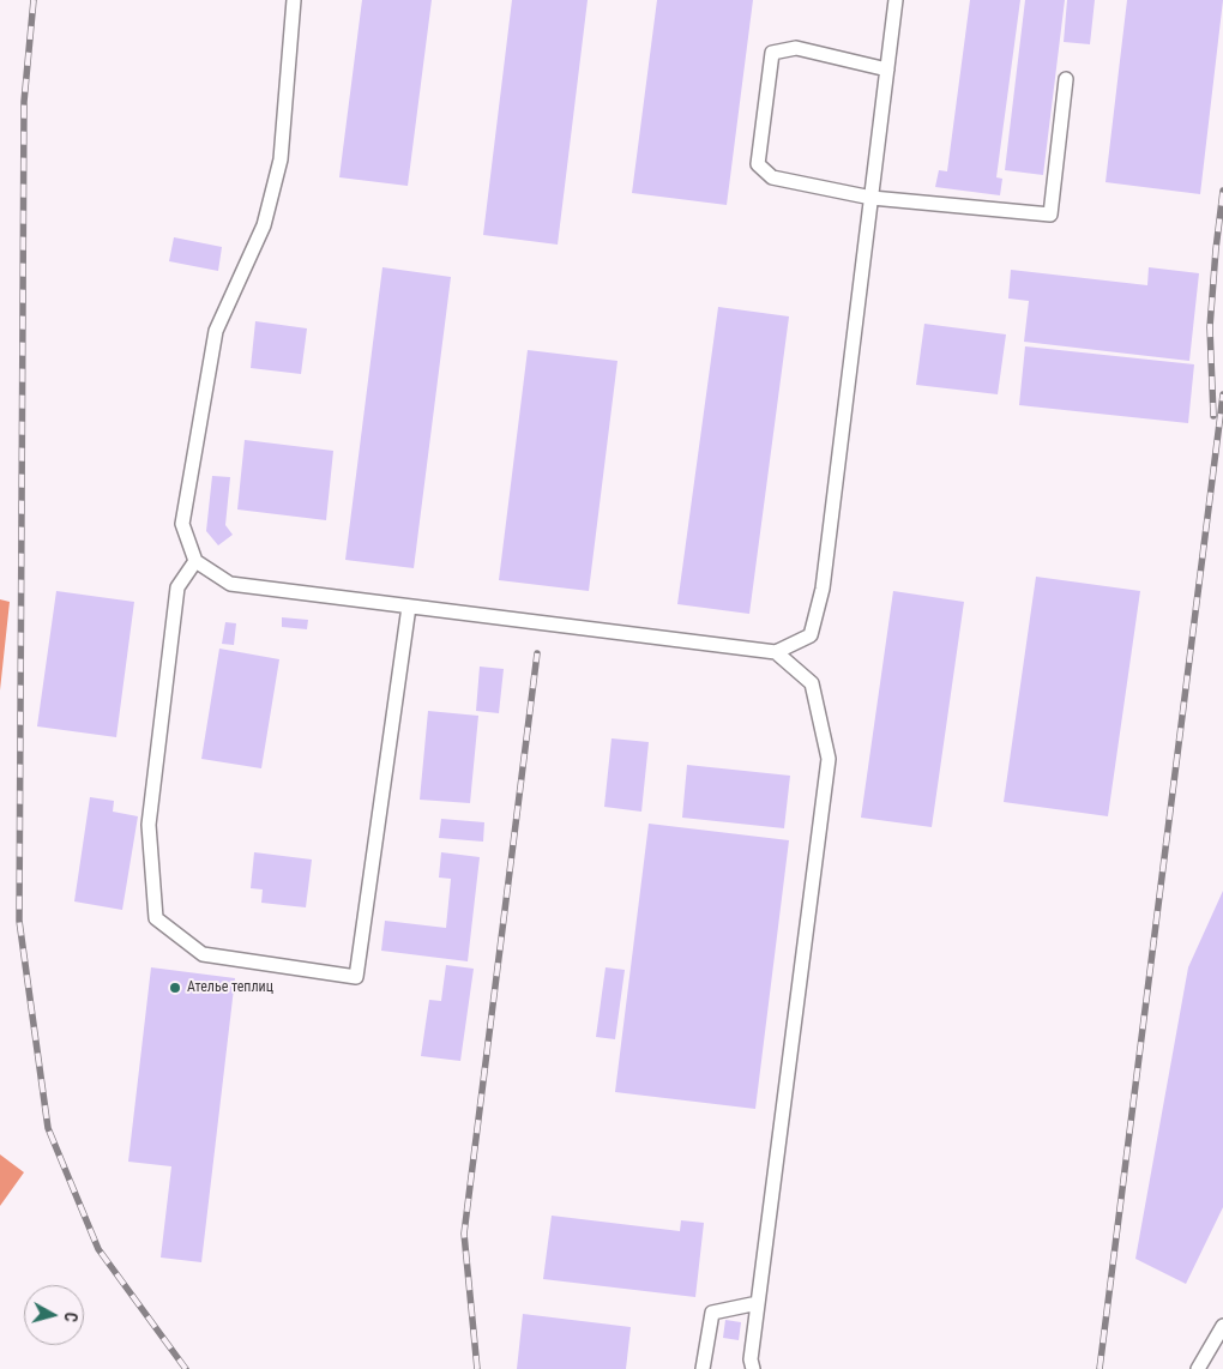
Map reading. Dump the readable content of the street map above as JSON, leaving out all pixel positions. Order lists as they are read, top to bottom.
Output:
{
  "places": ["Ателье теплиц"],
  "north": "right"
}
